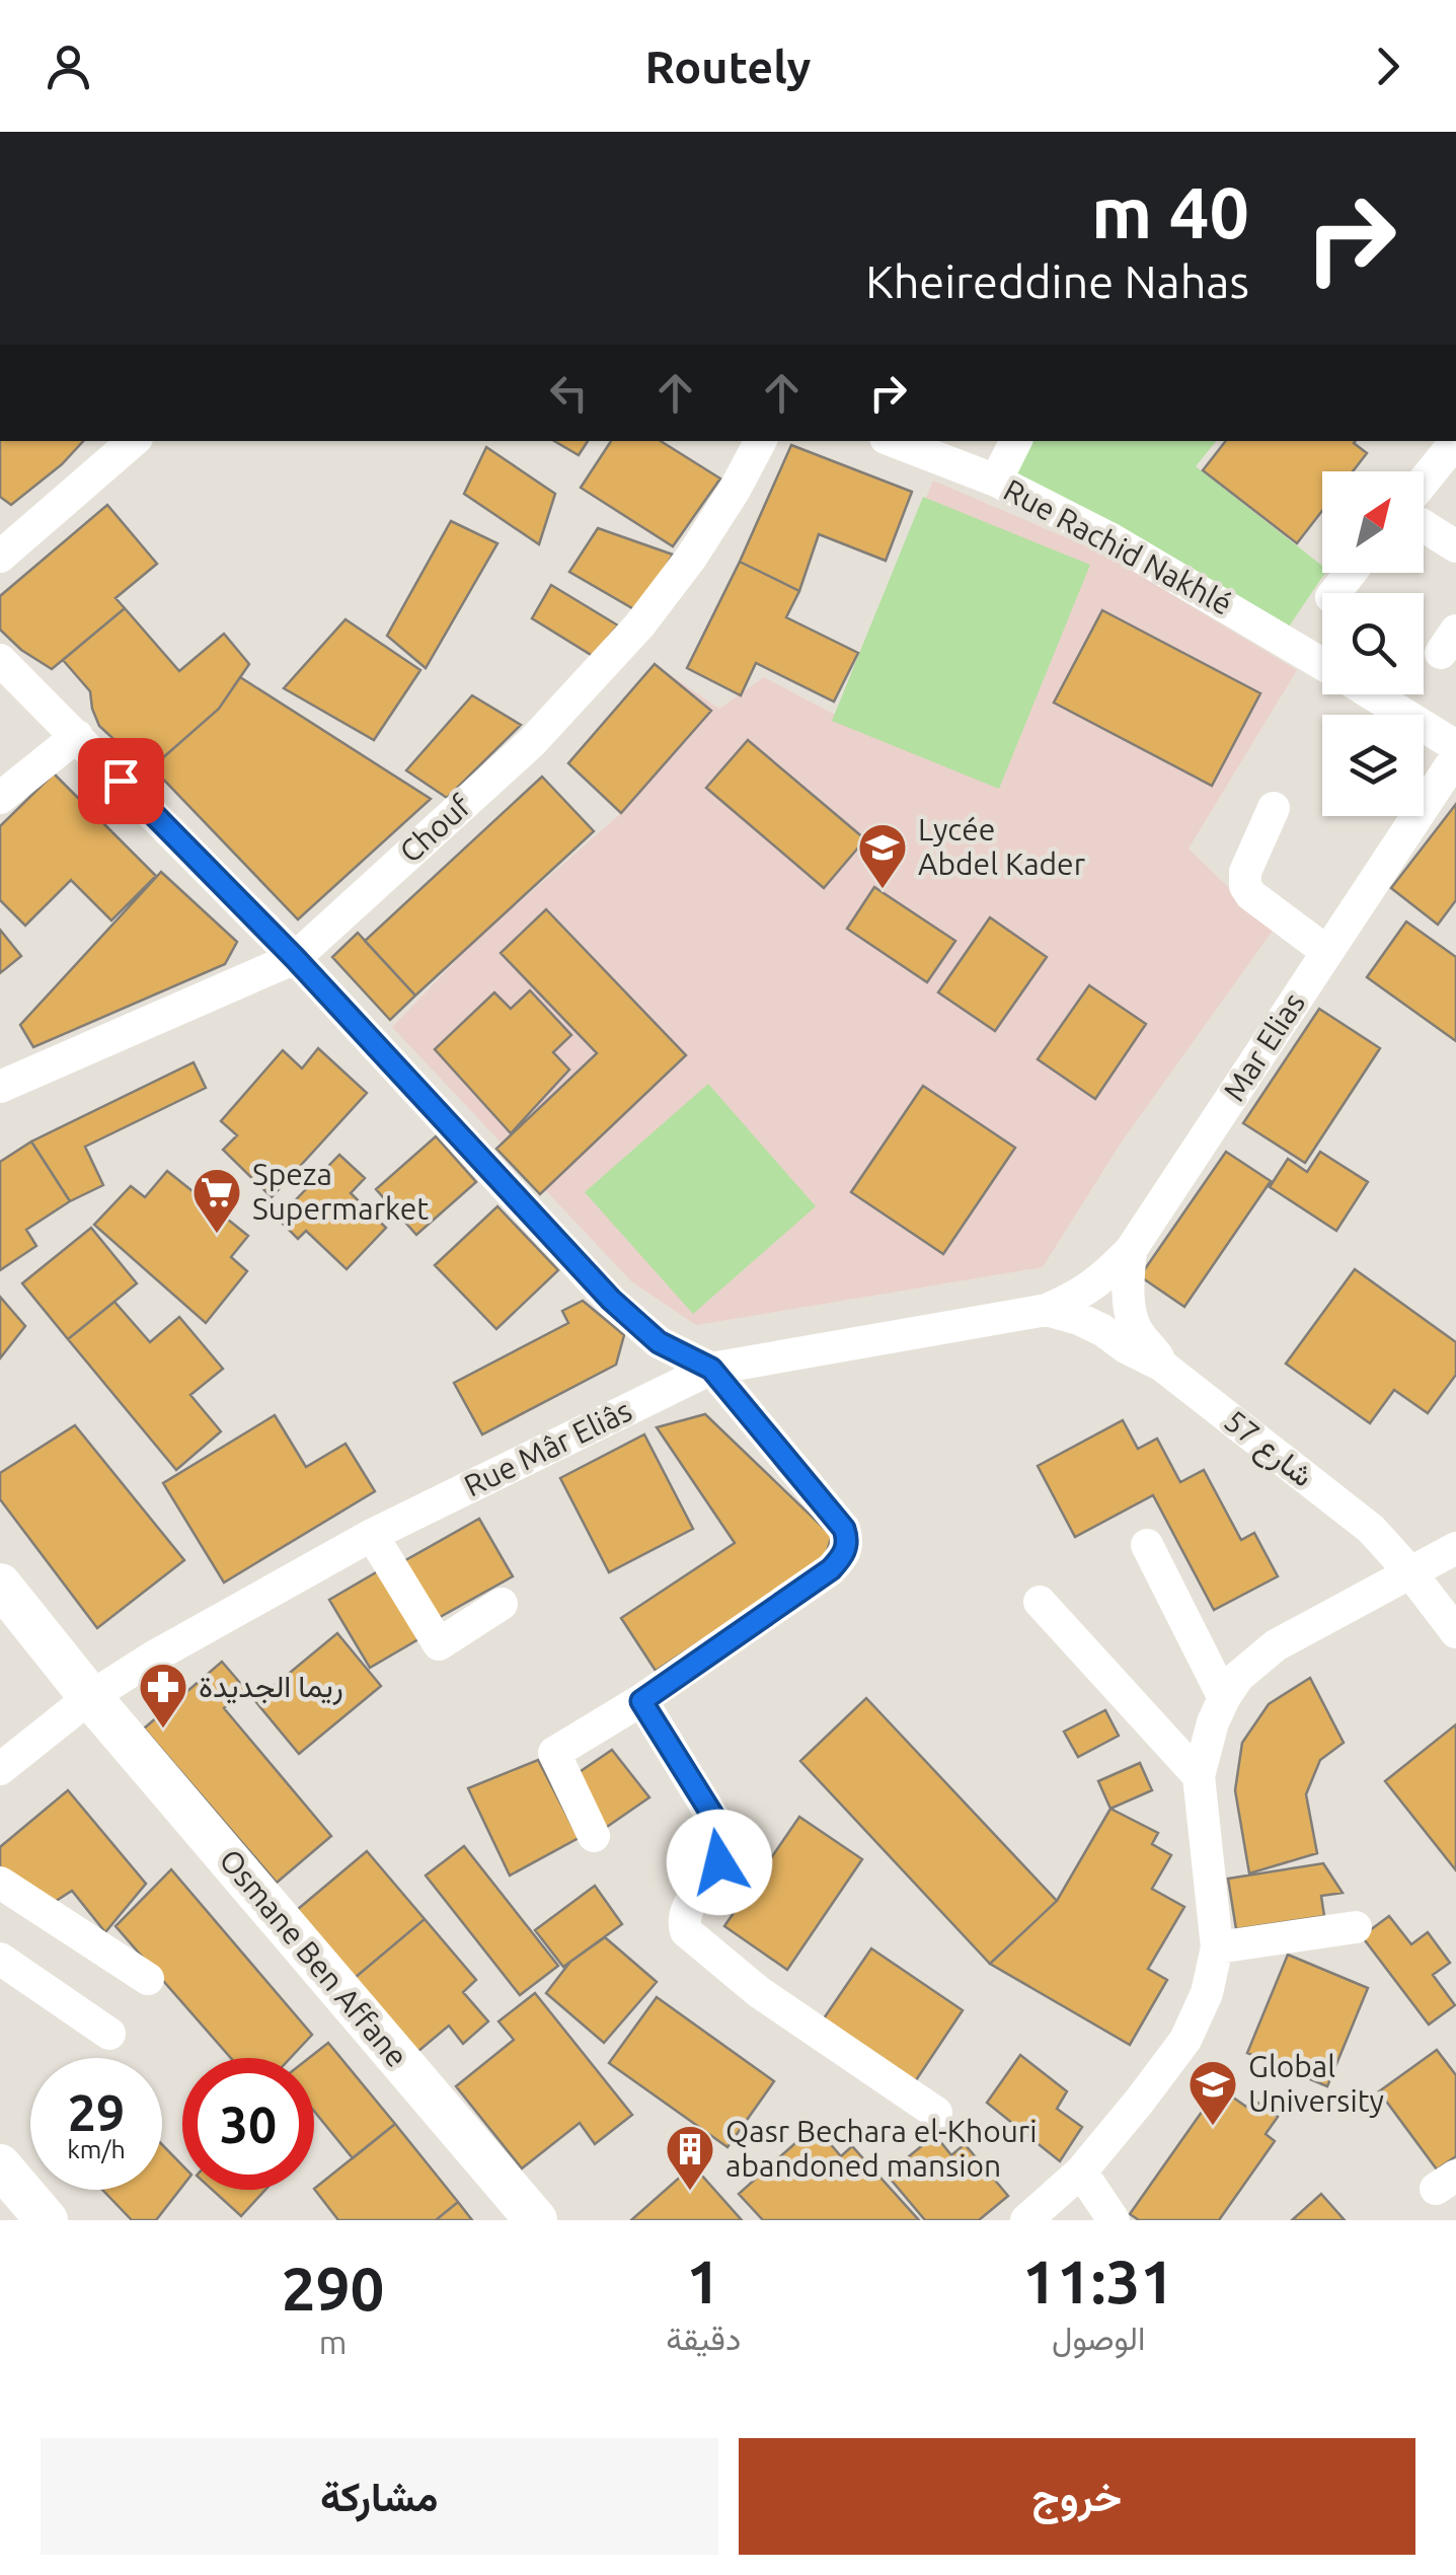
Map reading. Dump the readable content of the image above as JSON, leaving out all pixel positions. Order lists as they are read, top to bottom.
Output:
{
  "streets": {
    "main road": ["Osmane Ben Affane"],
    "street": [
      "Rue Rachid Nakhlé",
      "Chouf",
      "Mar Elias",
      "Rue Mâr Eliâs",
      "شارع 57"
    ]
  },
  "crossings": [
    ["Mar Elias", "Rue Mâr Eliâs"],
    ["Mar Elias", "شارع 57"],
    ["Rue Mâr Eliâs", "شارع 57"],
    ["Rue Mâr Eliâs", "Osmane Ben Affane"]
  ],
  "places": {
    "school or university": ["Lycée Abdel Kader", "Global University"],
    "supermarket": ["Speza Supermarket"],
    "pharmacy": ["ريما الجديدة"],
    "building": ["Qasr Bechara el-Khouri abandoned mansion"]
  },
  "north": "top right",
  "page": {
    "header": "Routely",
    "turn": ["40 m", "Kheireddine Nahas"],
    "speed": "29 km/h",
    "limit": "30",
    "eta": [
      "11:31",
      "الوصول",
      "1",
      "دقيقة",
      "290",
      "m"
    ],
    "buttons": ["خروج", "مشاركة"]
  }
}
